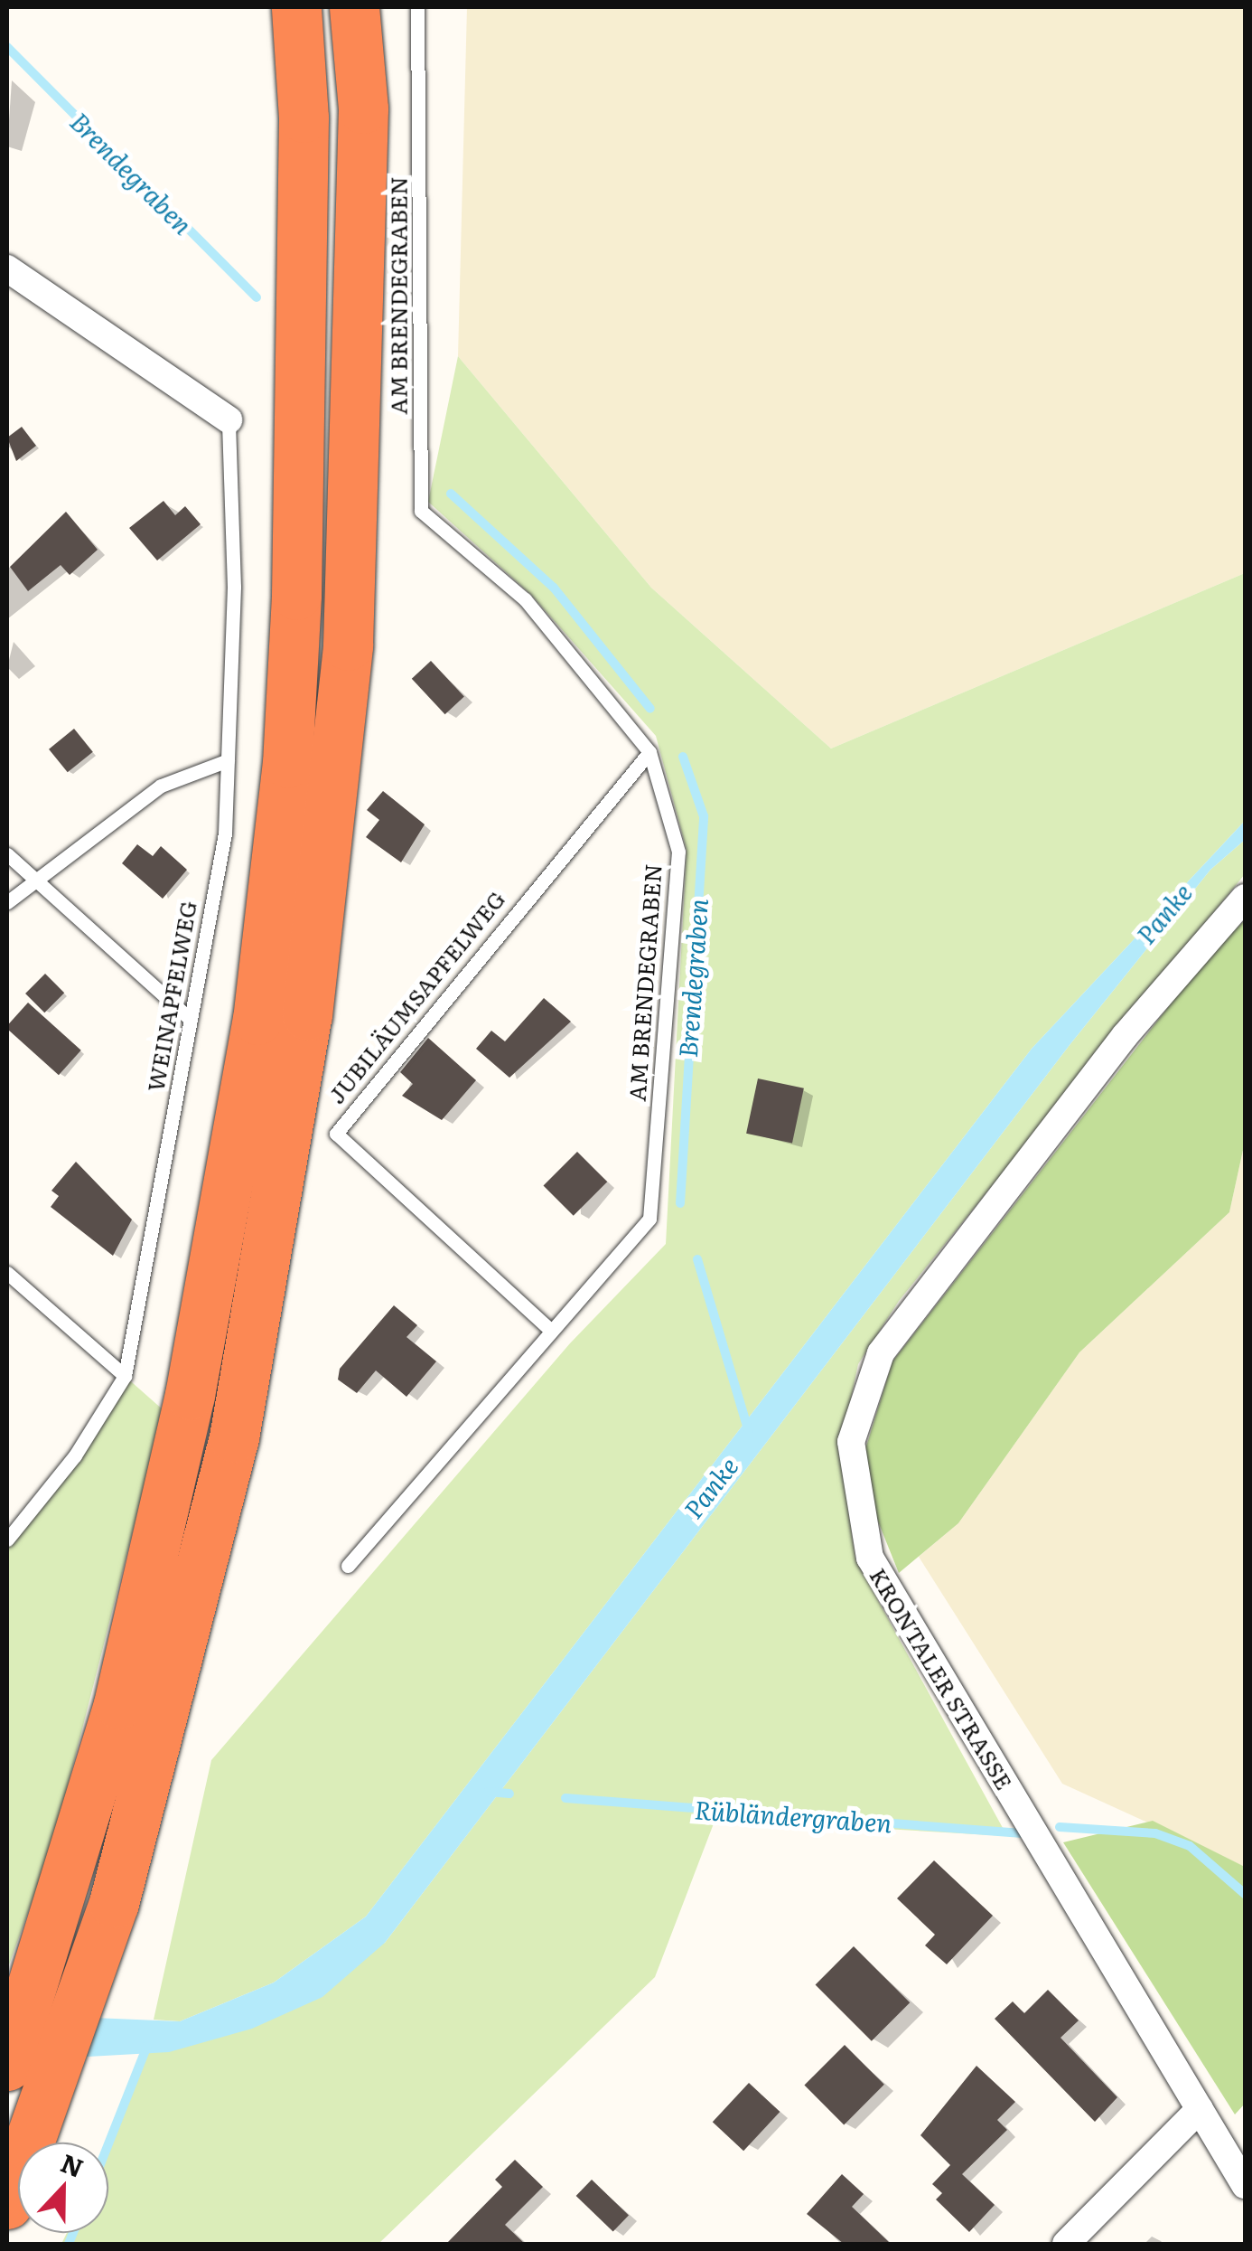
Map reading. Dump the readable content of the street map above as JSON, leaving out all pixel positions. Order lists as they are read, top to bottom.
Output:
{
  "streets": {
    "street": ["KRONTALER STRASSE"],
    "lane": ["AM BRENDEGRABEN", "WEINAPFELWEG", "JUBILÄUMSAPFELWEG"]
  },
  "crossings": [
    ["AM BRENDEGRABEN", "JUBILÄUMSAPFELWEG"]
  ],
  "water": ["Brendegraben", "Panke", "Rübländergraben"],
  "north": "top"
}
